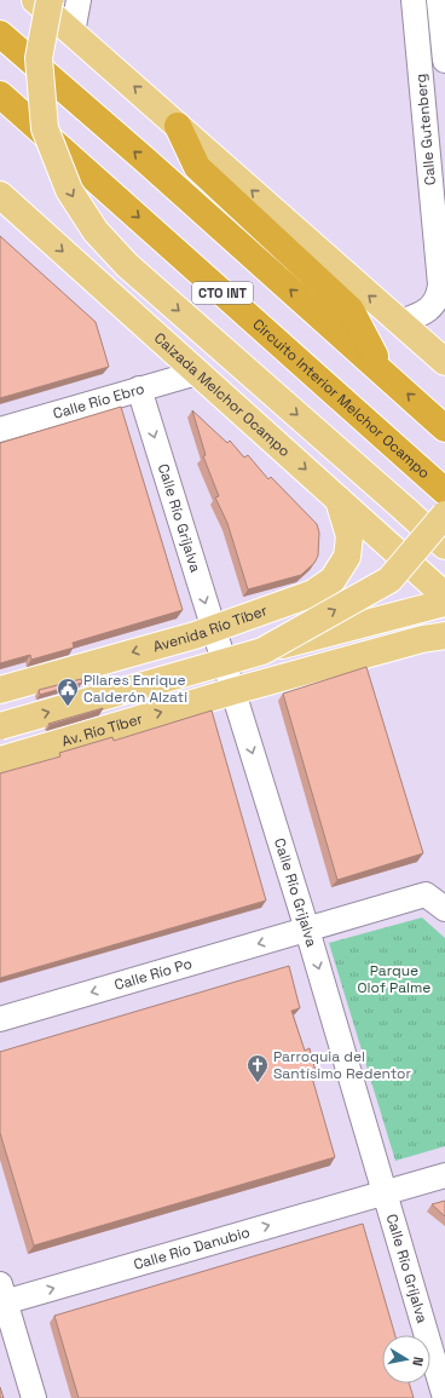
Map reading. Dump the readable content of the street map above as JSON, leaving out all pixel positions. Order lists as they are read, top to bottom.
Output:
{
  "streets": {
    "highway": ["CTO INT", "Circuito Interior Melchor Ocampo"],
    "main road": ["Calzada Melchor Ocampo", "Avenida Río Tíber", "Av. Río Tíber"],
    "street": [
      "Calle Gutenberg",
      "Calle Río Ebro",
      "Calle Río Grijalva",
      "Calle Río Po",
      "Calle Río Danubio"
    ]
  },
  "crossings": [
    ["Calzada Melchor Ocampo", "Calle Río Ebro"],
    ["Calzada Melchor Ocampo", "Avenida Río Tíber"],
    ["Calle Río Ebro", "Calle Río Grijalva"],
    ["Calle Río Grijalva", "Avenida Río Tíber"],
    ["Calle Río Grijalva", "Av. Río Tíber"],
    ["Calle Río Grijalva", "Calle Río Po"],
    ["Calle Río Grijalva", "Calle Río Danubio"]
  ],
  "one_way": ["Calle Río Grijalva", "Calle Río Po", "Calle Río Danubio"],
  "parks": ["Parque Olof Palme"],
  "places": {
    "public building": ["Pilares Enrique Calderón Alzati"],
    "church": ["Parroquia del Santísimo Redentor"]
  },
  "north": "right"
}
